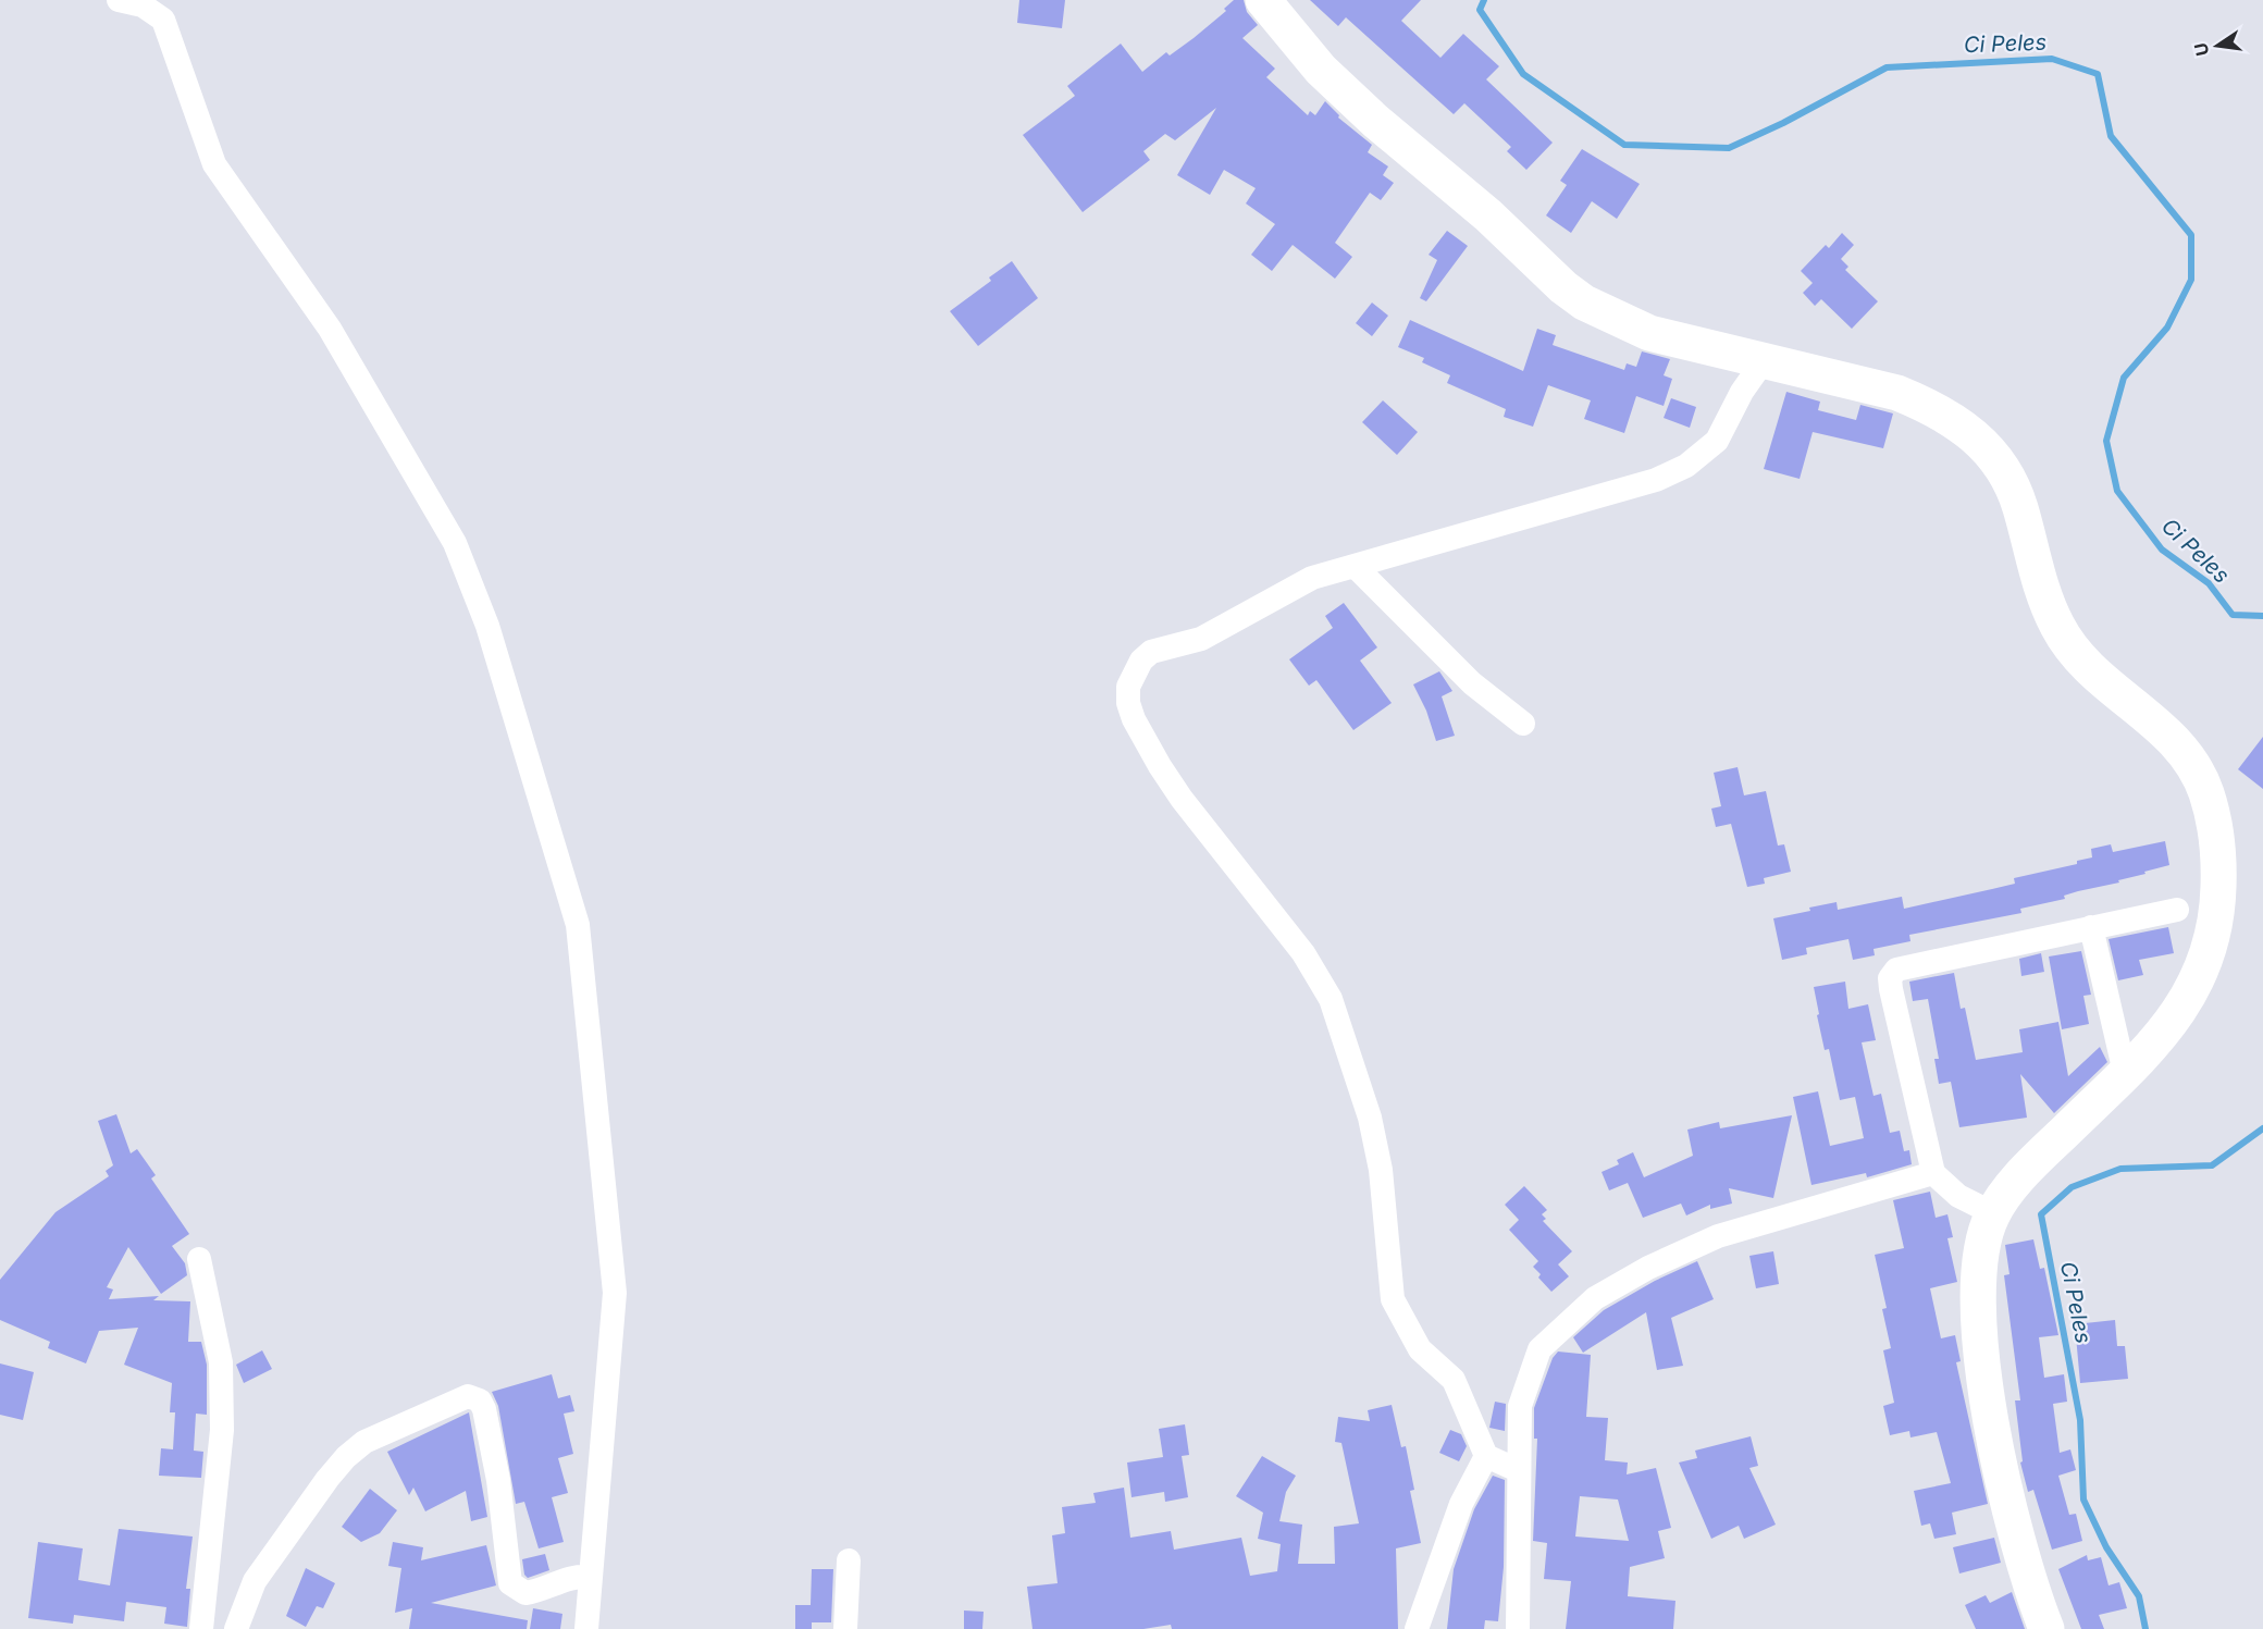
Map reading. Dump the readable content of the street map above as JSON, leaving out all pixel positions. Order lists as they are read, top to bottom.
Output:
{
  "water": ["Ci Peles"],
  "north": "left"
}
